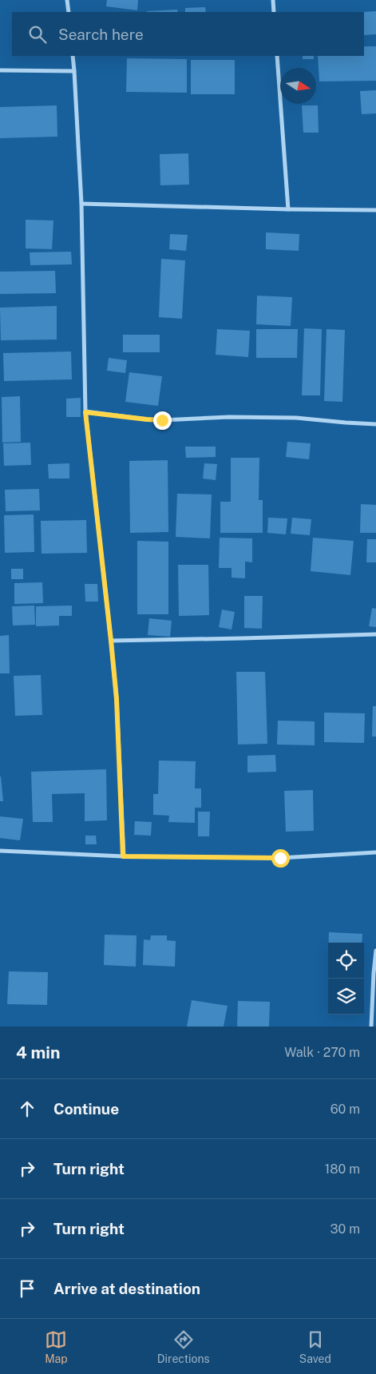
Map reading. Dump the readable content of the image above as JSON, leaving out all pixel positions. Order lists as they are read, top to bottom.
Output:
{
  "north": "right",
  "page": {
    "search": "Search here",
    "heading": ["4 min", "Walk · 270 m"],
    "list": [
      ["Continue", "60 m"],
      ["Turn right", "180 m"],
      ["Turn right", "30 m"],
      "Arrive at destination"
    ],
    "nav": ["Map", "Directions", "Saved"]
  }
}
